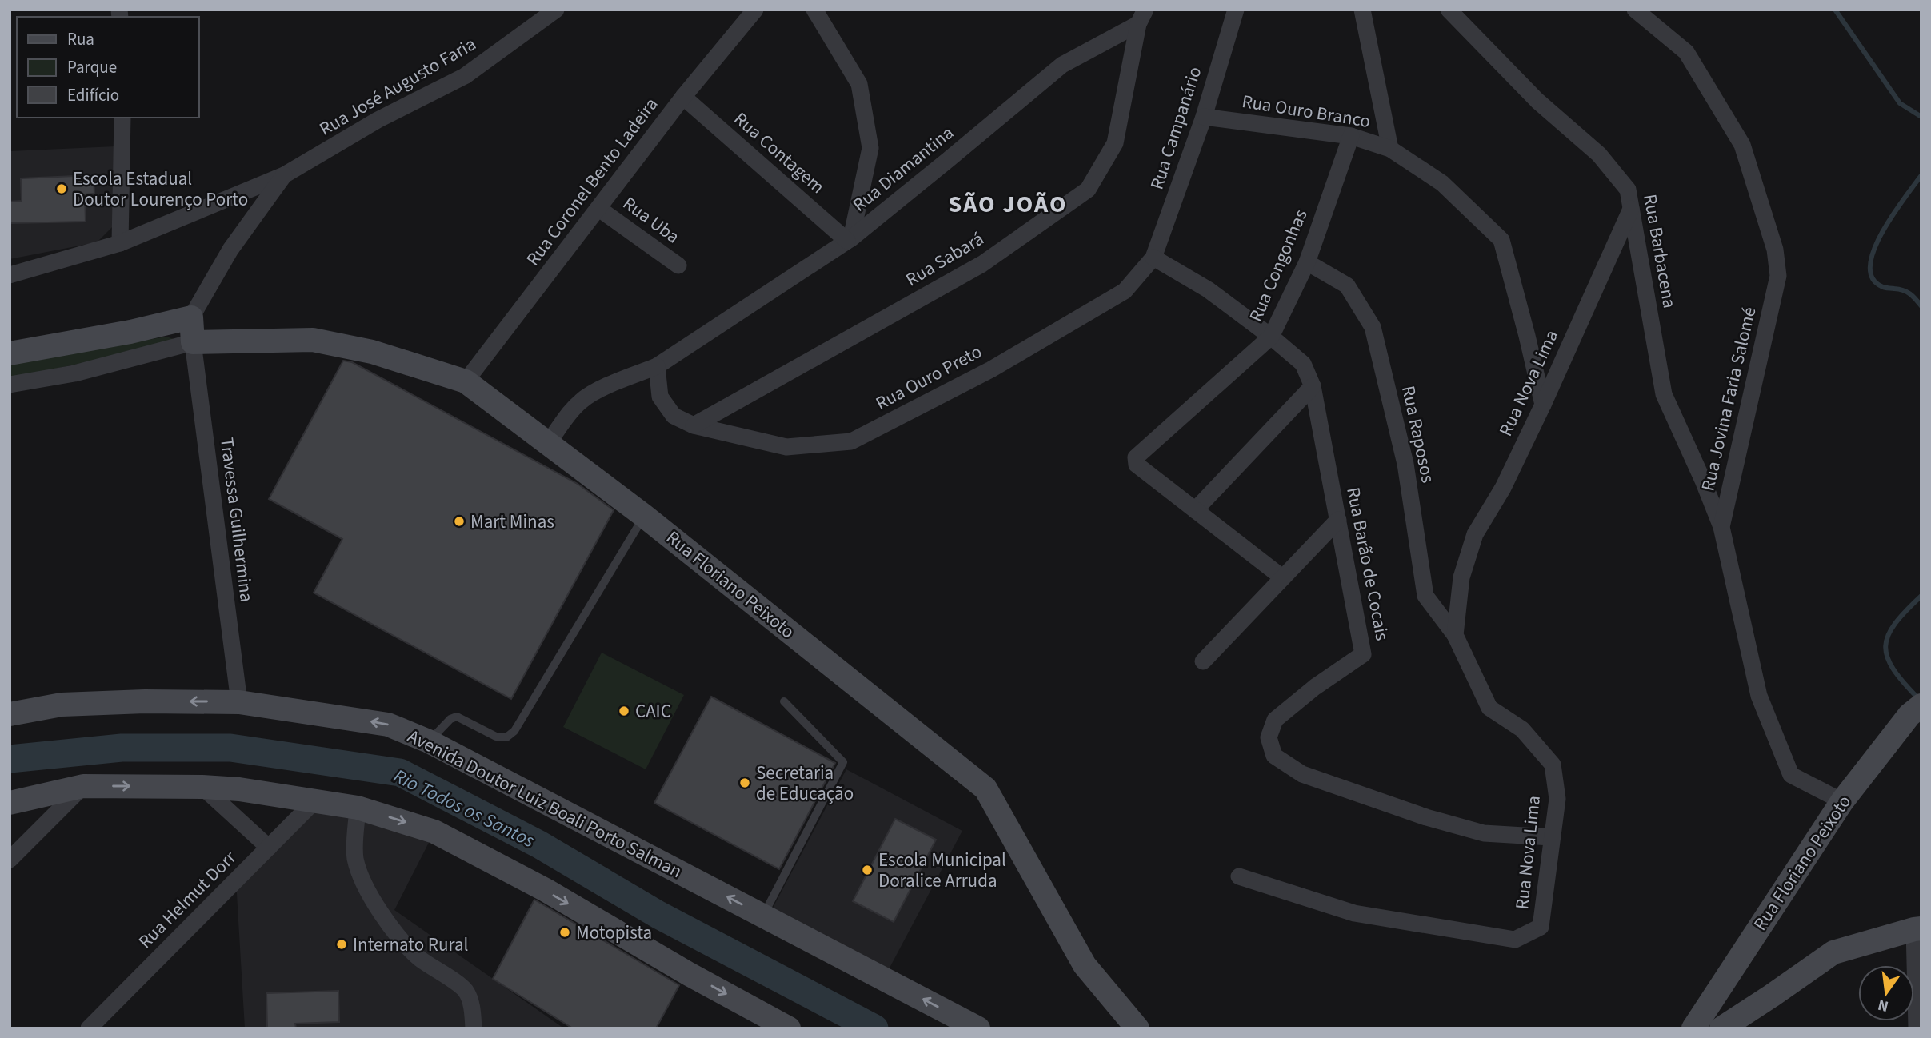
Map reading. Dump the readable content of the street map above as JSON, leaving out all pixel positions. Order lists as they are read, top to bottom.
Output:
{
  "streets": {
    "street": [
      "Rua José Augusto Faria",
      "Rua Ouro Branco",
      "Rua Campanário",
      "Rua Contagem",
      "Rua Diamantina",
      "Rua Coronel Bento Ladeira",
      "Rua Uba",
      "Rua Barbacena",
      "Rua Sabará",
      "Rua Congonhas",
      "Rua Ouro Preto",
      "Rua Nova Lima",
      "Rua Jovina Faria Salomé",
      "Rua Raposos",
      "Travessa Guilhermina",
      "Rua Barão de Cocais",
      "Rua Floriano Peixoto",
      "Avenida Doutor Luiz Boali Porto Salman",
      "Rua Helmut Dorr"
    ]
  },
  "crossings": [
    ["Rua Ouro Branco", "Rua Campanário"],
    ["Rua Ouro Branco", "Rua Congonhas"],
    ["Rua Ouro Branco", "Rua Nova Lima"],
    ["Rua Campanário", "Rua Ouro Preto"],
    ["Rua Campanário", "Rua Barão de Cocais"],
    ["Rua Contagem", "Rua Diamantina"],
    ["Rua Contagem", "Rua Coronel Bento Ladeira"],
    ["Rua Diamantina", "Rua Sabará"],
    ["Rua Diamantina", "Rua Ouro Preto"],
    ["Rua Diamantina", "Rua Floriano Peixoto"],
    ["Rua Coronel Bento Ladeira", "Rua Uba"],
    ["Rua Coronel Bento Ladeira", "Rua Floriano Peixoto"],
    ["Rua Barbacena", "Rua Nova Lima"],
    ["Rua Barbacena", "Rua Jovina Faria Salomé"],
    ["Rua Sabará", "Rua Ouro Preto"],
    ["Rua Congonhas", "Rua Raposos"],
    ["Rua Congonhas", "Rua Barão de Cocais"],
    ["Rua Ouro Preto", "Rua Barão de Cocais"],
    ["Rua Nova Lima", "Rua Raposos"],
    ["Rua Nova Lima", "Rua Barão de Cocais"],
    ["Rua Jovina Faria Salomé", "Rua Floriano Peixoto"],
    ["Travessa Guilhermina", "Rua Floriano Peixoto"],
    ["Travessa Guilhermina", "Avenida Doutor Luiz Boali Porto Salman"]
  ],
  "districts": ["SÃO JOÃO"],
  "water": ["Rio Todos os Santos"],
  "places": [
    "Escola Estadual Doutor Lourenço Porto",
    "Mart Minas",
    "CAIC",
    "Secretaria de Educação",
    "Escola Municipal Doralice Arruda",
    "Motopista",
    "Internato Rural"
  ],
  "legend": ["Rua", "Parque", "Edifício"],
  "north": "bottom"
}
